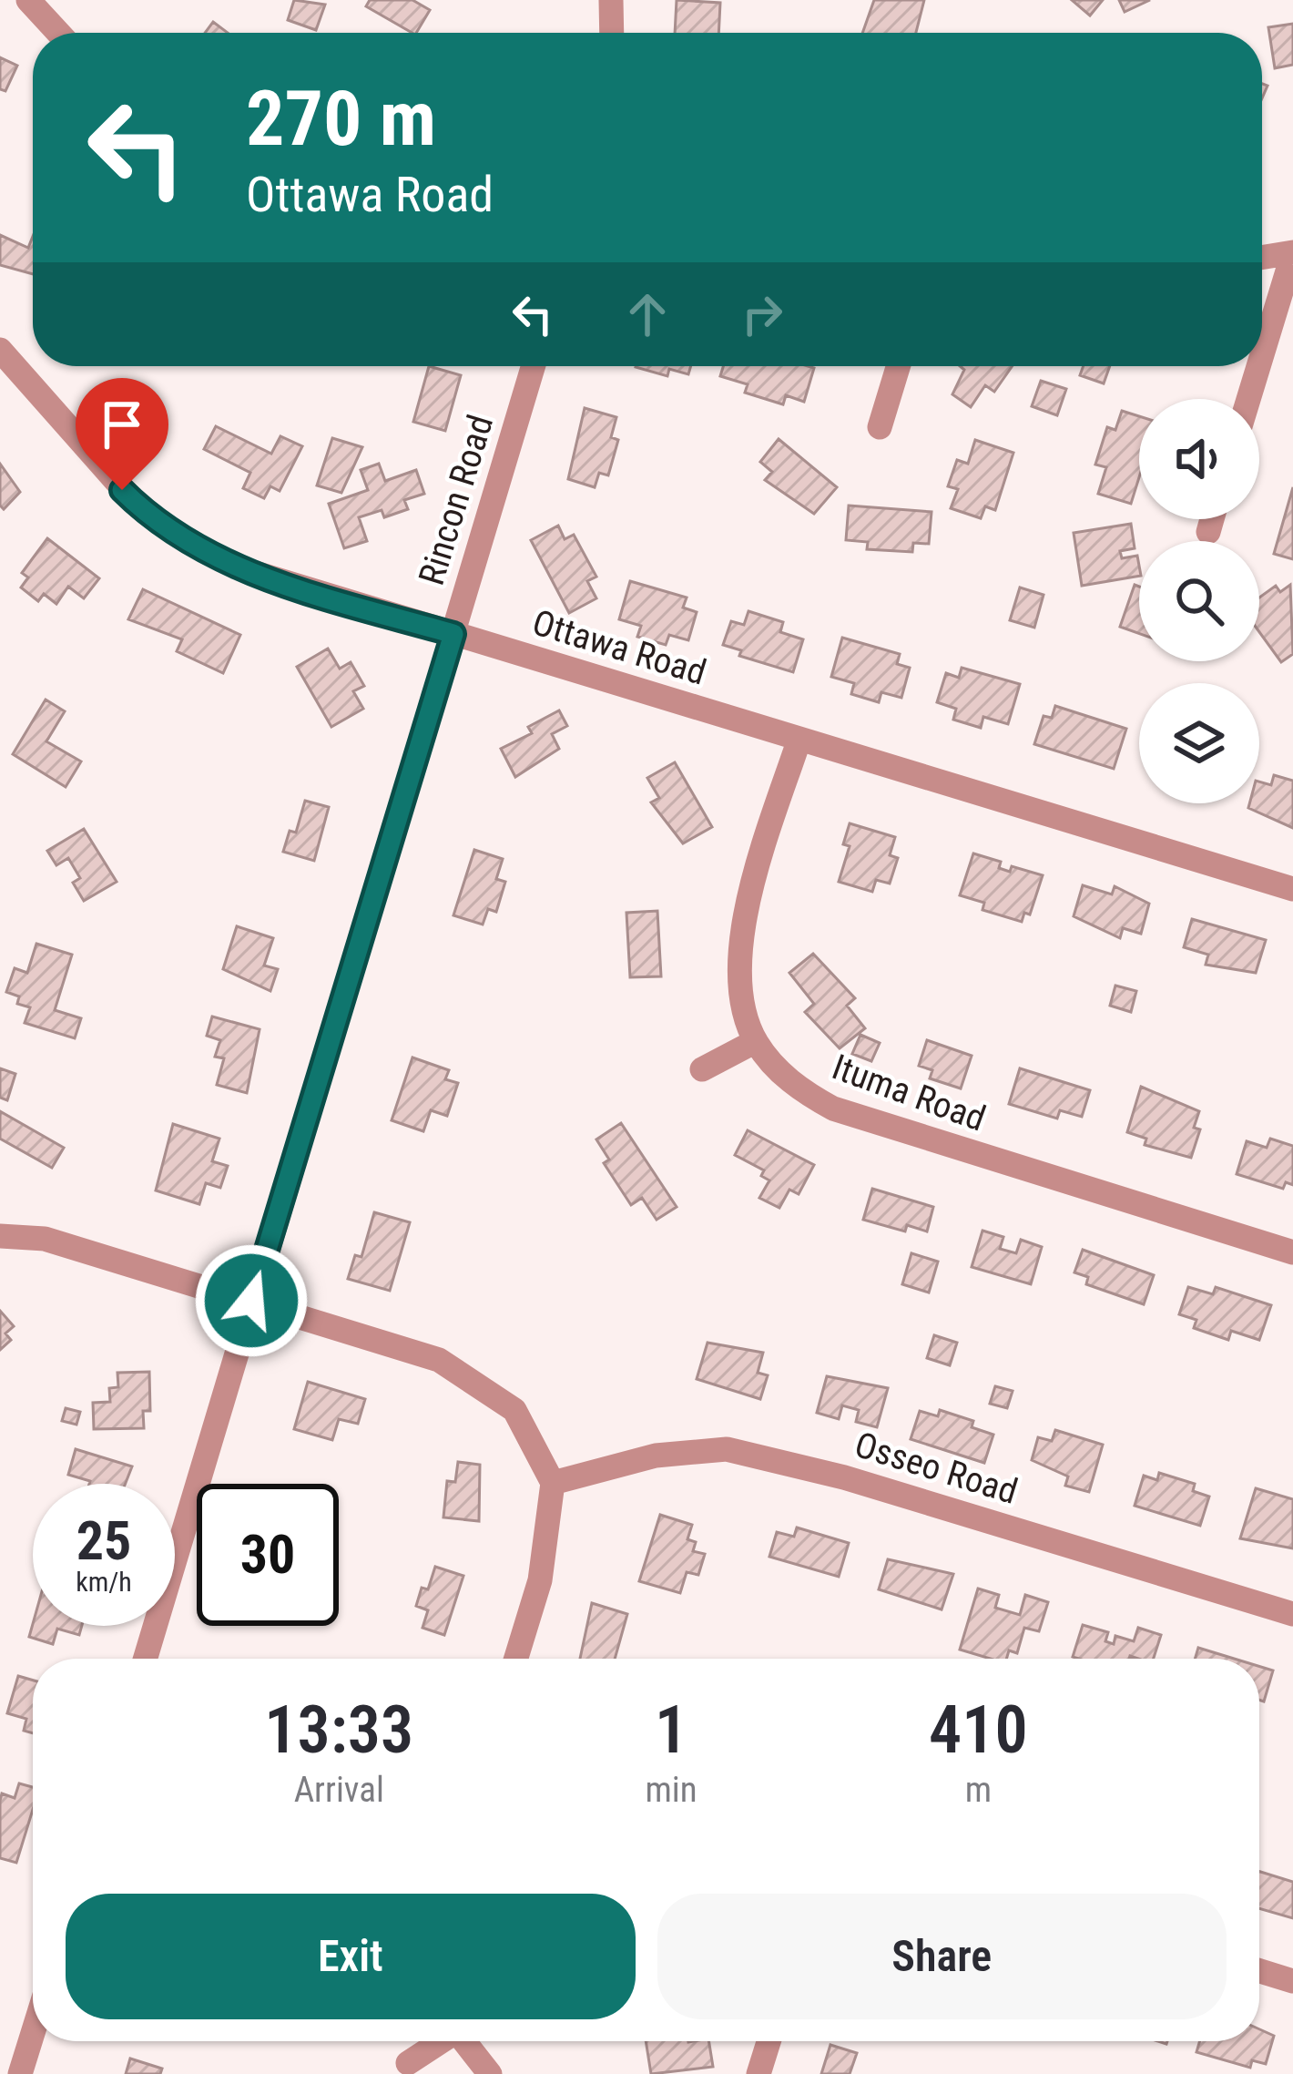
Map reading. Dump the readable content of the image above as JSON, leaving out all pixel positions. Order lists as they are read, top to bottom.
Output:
{
  "streets": {
    "street": [
      "Rincon Road",
      "Ottawa Road",
      "Ituma Road",
      "Osseo Road"
    ]
  },
  "crossings": [
    ["Rincon Road", "Ottawa Road"],
    ["Ottawa Road", "Ituma Road"]
  ],
  "page": {
    "turn": ["270 m", "Ottawa Road"],
    "speed": "25 km/h",
    "limit": "30",
    "eta": [
      "13:33",
      "Arrival",
      "1",
      "min",
      "410",
      "m"
    ],
    "buttons": ["Exit", "Share"]
  }
}
